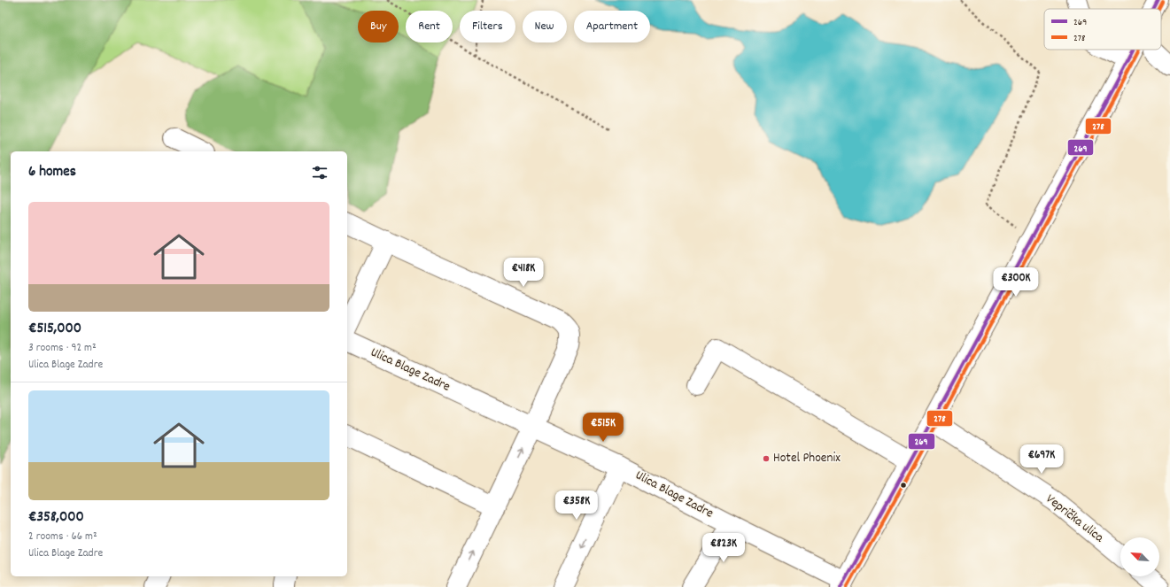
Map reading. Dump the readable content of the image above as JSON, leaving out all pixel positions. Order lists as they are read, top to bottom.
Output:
{
  "streets": {
    "street": ["Ulica Blage Zadre", "Veprička ulica"]
  },
  "places": ["Hotel Phoenix"],
  "lines": ["transit line 269", "transit line 278"],
  "legend": ["269", "278"],
  "north": "top left",
  "page": {
    "chip": [
      "Buy",
      "Rent",
      "Filters",
      "New",
      "Apartment"
    ],
    "heading": "6 homes",
    "list": [
      {
        "name": "€515,000",
        "note": "3 rooms · 92 m² · Ulica Blage Zadre"
      },
      {
        "name": "€358,000",
        "note": "2 rooms · 66 m² · Ulica Blage Zadre"
      }
    ],
    "price": [
      "€418K",
      "€300K",
      "€515K",
      "€697K",
      "€358K",
      "€823K"
    ]
  }
}
